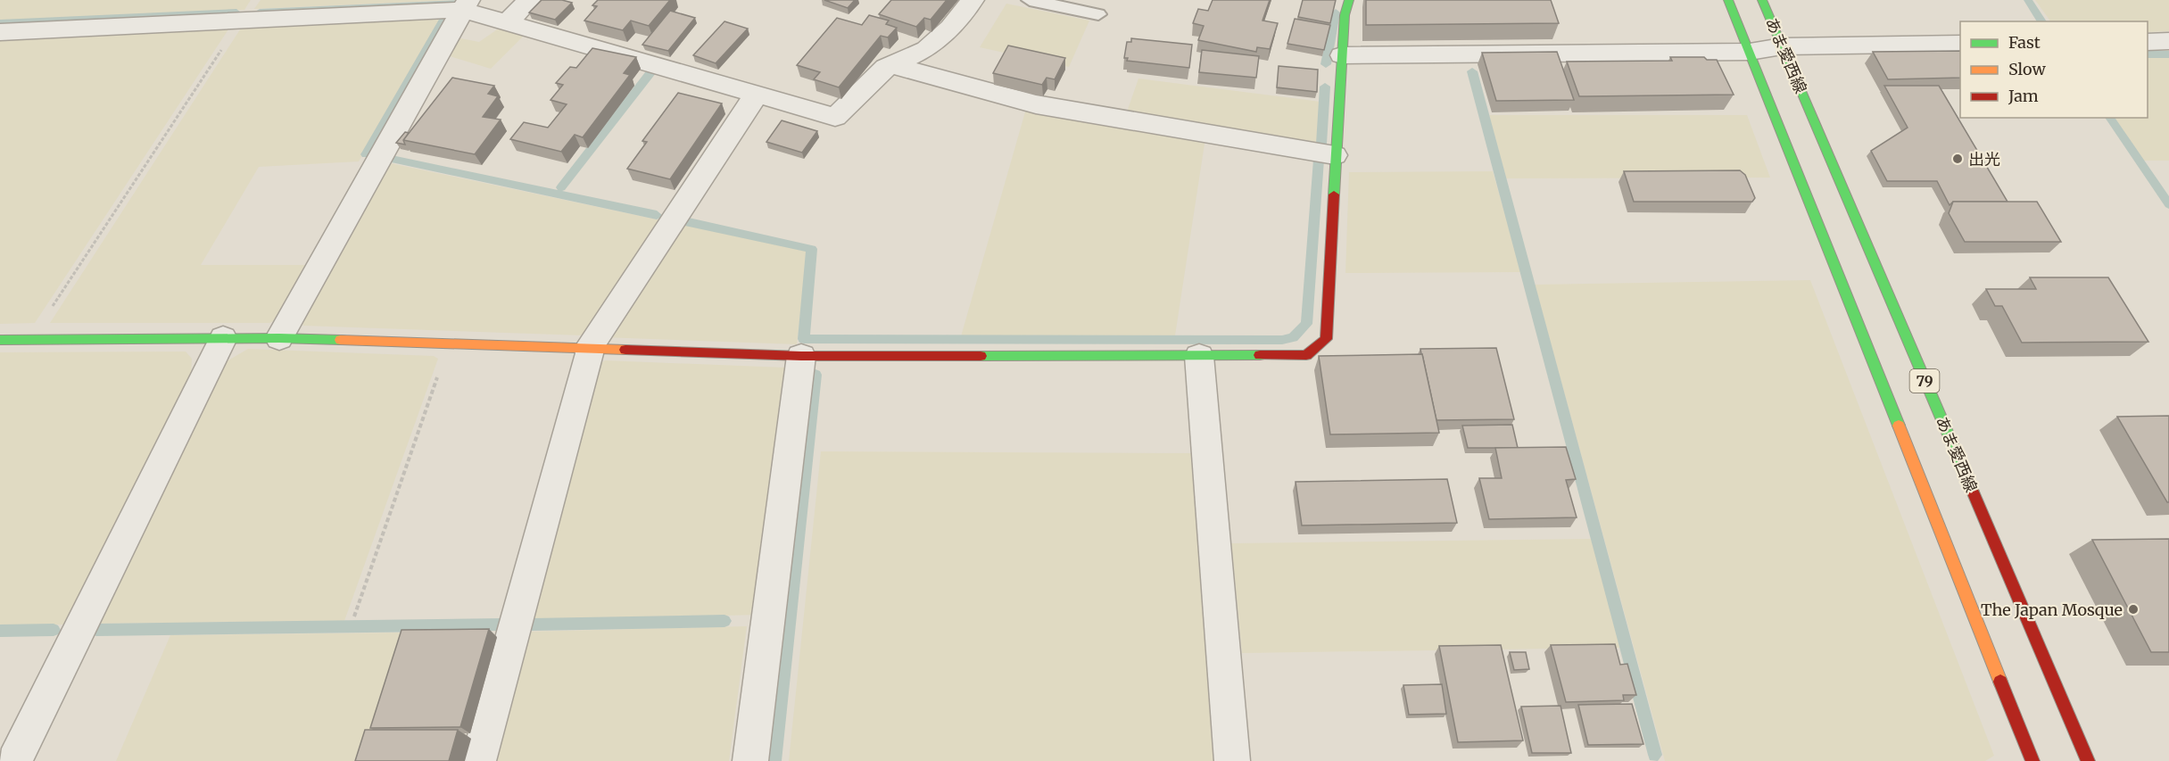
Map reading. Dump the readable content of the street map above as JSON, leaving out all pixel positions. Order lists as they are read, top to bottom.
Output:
{
  "streets": {
    "street": ["あま愛西線", "79"]
  },
  "places": ["出光", "The Japan Mosque"],
  "legend": ["Fast", "Slow", "Jam"]
}
